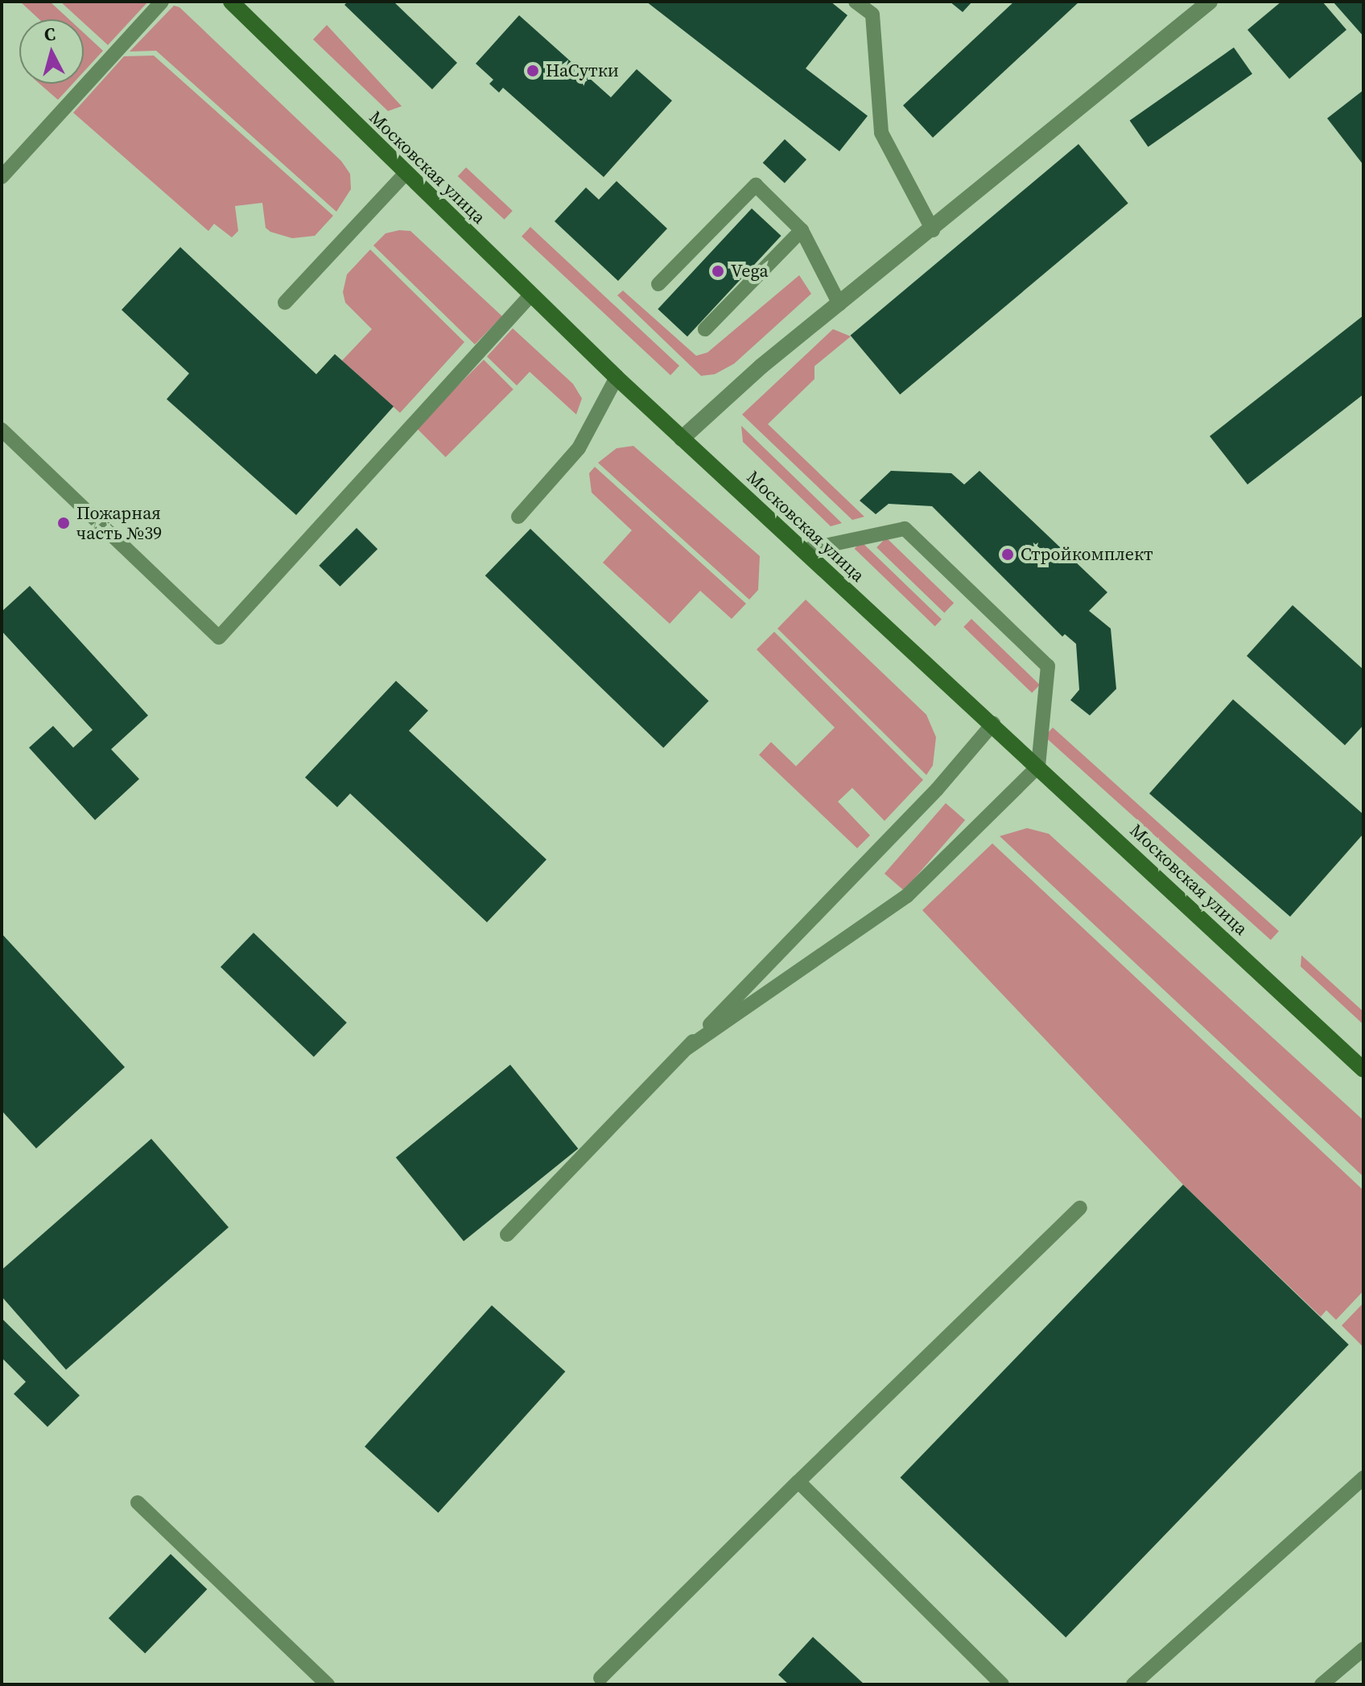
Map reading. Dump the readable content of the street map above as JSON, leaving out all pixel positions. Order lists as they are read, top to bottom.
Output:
{
  "streets": {
    "main road": ["Московская улица"]
  },
  "places": [
    "НаСутки",
    "Vega",
    "Пожарная часть №39",
    "Стройкомплект"
  ],
  "north": "top"
}
